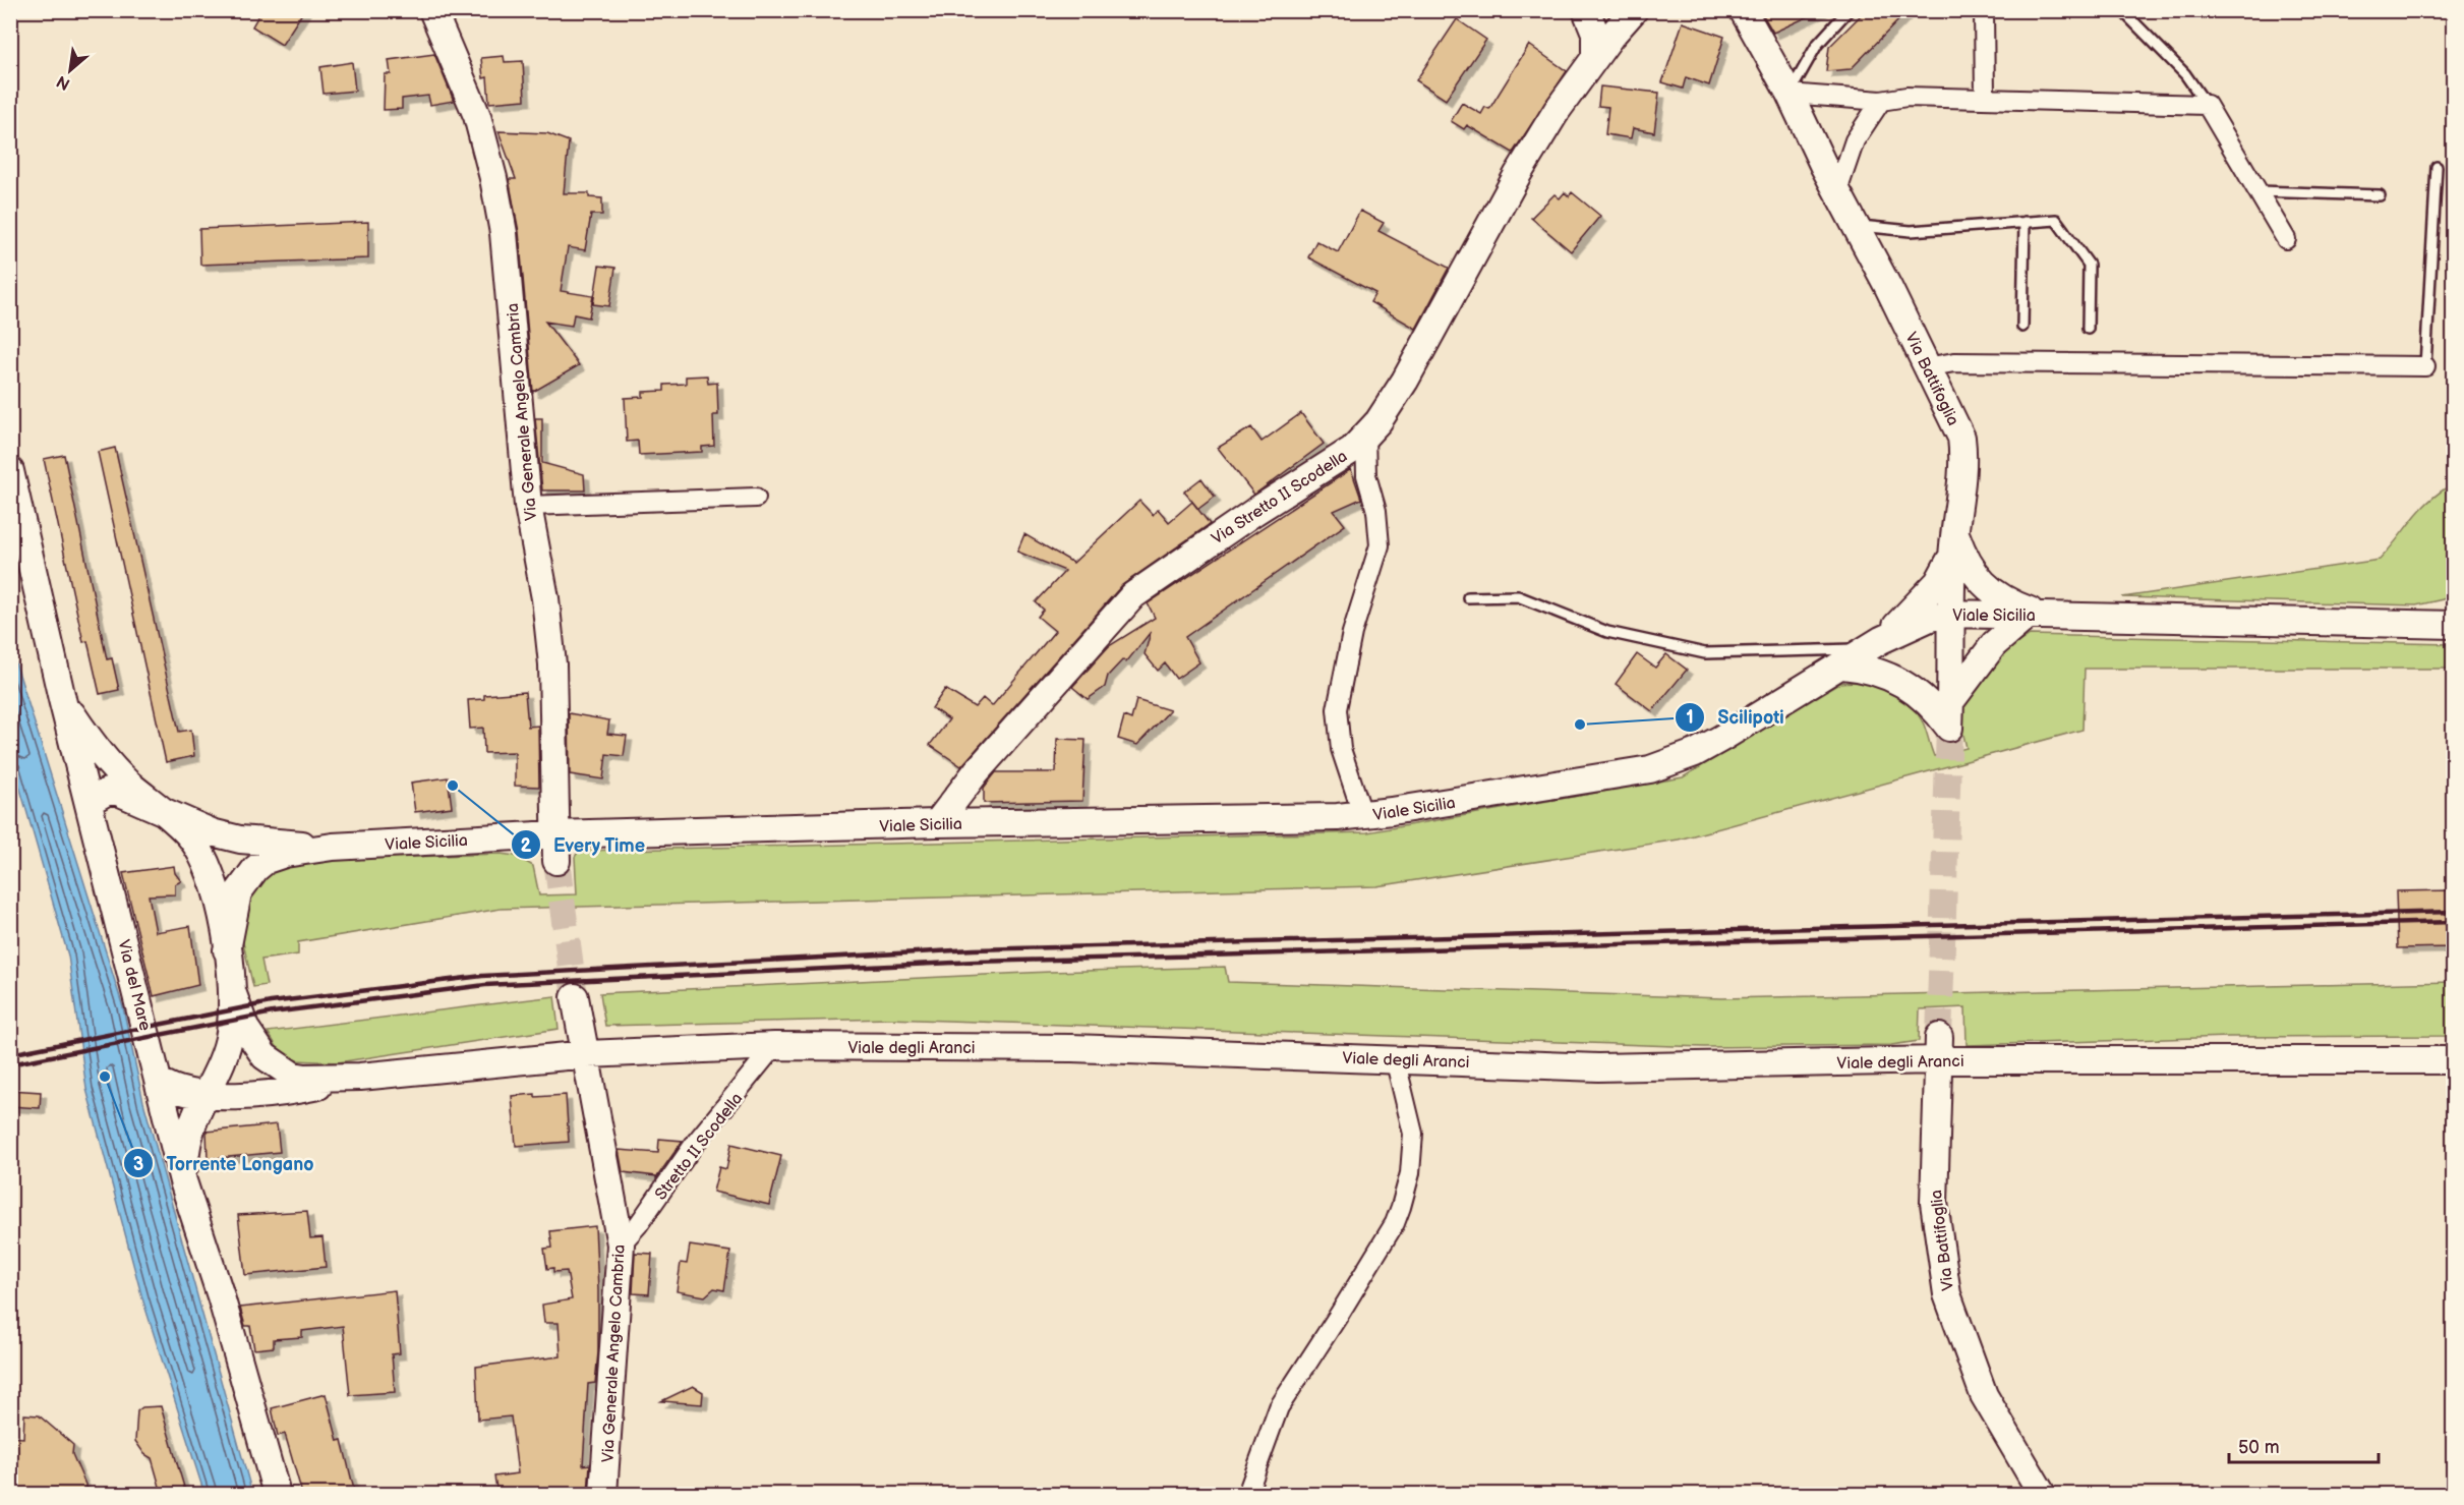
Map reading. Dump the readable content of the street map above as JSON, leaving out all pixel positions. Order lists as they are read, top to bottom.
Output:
{
  "streets": {
    "street": [
      "Via Battifoglia",
      "Via Generale Angelo Cambria",
      "Via Stretto II Scodella",
      "Viale Sicilia",
      "Via del Mare",
      "Viale degli Aranci",
      "Stretto II Scodella"
    ]
  },
  "crossings": [
    ["Via Battifoglia", "Viale Sicilia"],
    ["Via Battifoglia", "Viale degli Aranci"],
    ["Via Generale Angelo Cambria", "Viale Sicilia"],
    ["Via Generale Angelo Cambria", "Viale degli Aranci"],
    ["Via Generale Angelo Cambria", "Stretto II Scodella"],
    ["Via Stretto II Scodella", "Viale Sicilia"],
    ["Viale degli Aranci", "Stretto II Scodella"]
  ],
  "places": ["Scilipoti", "Every Time", "Torrente Longano"],
  "scale_bar": "50 m",
  "north": "bottom left"
}
